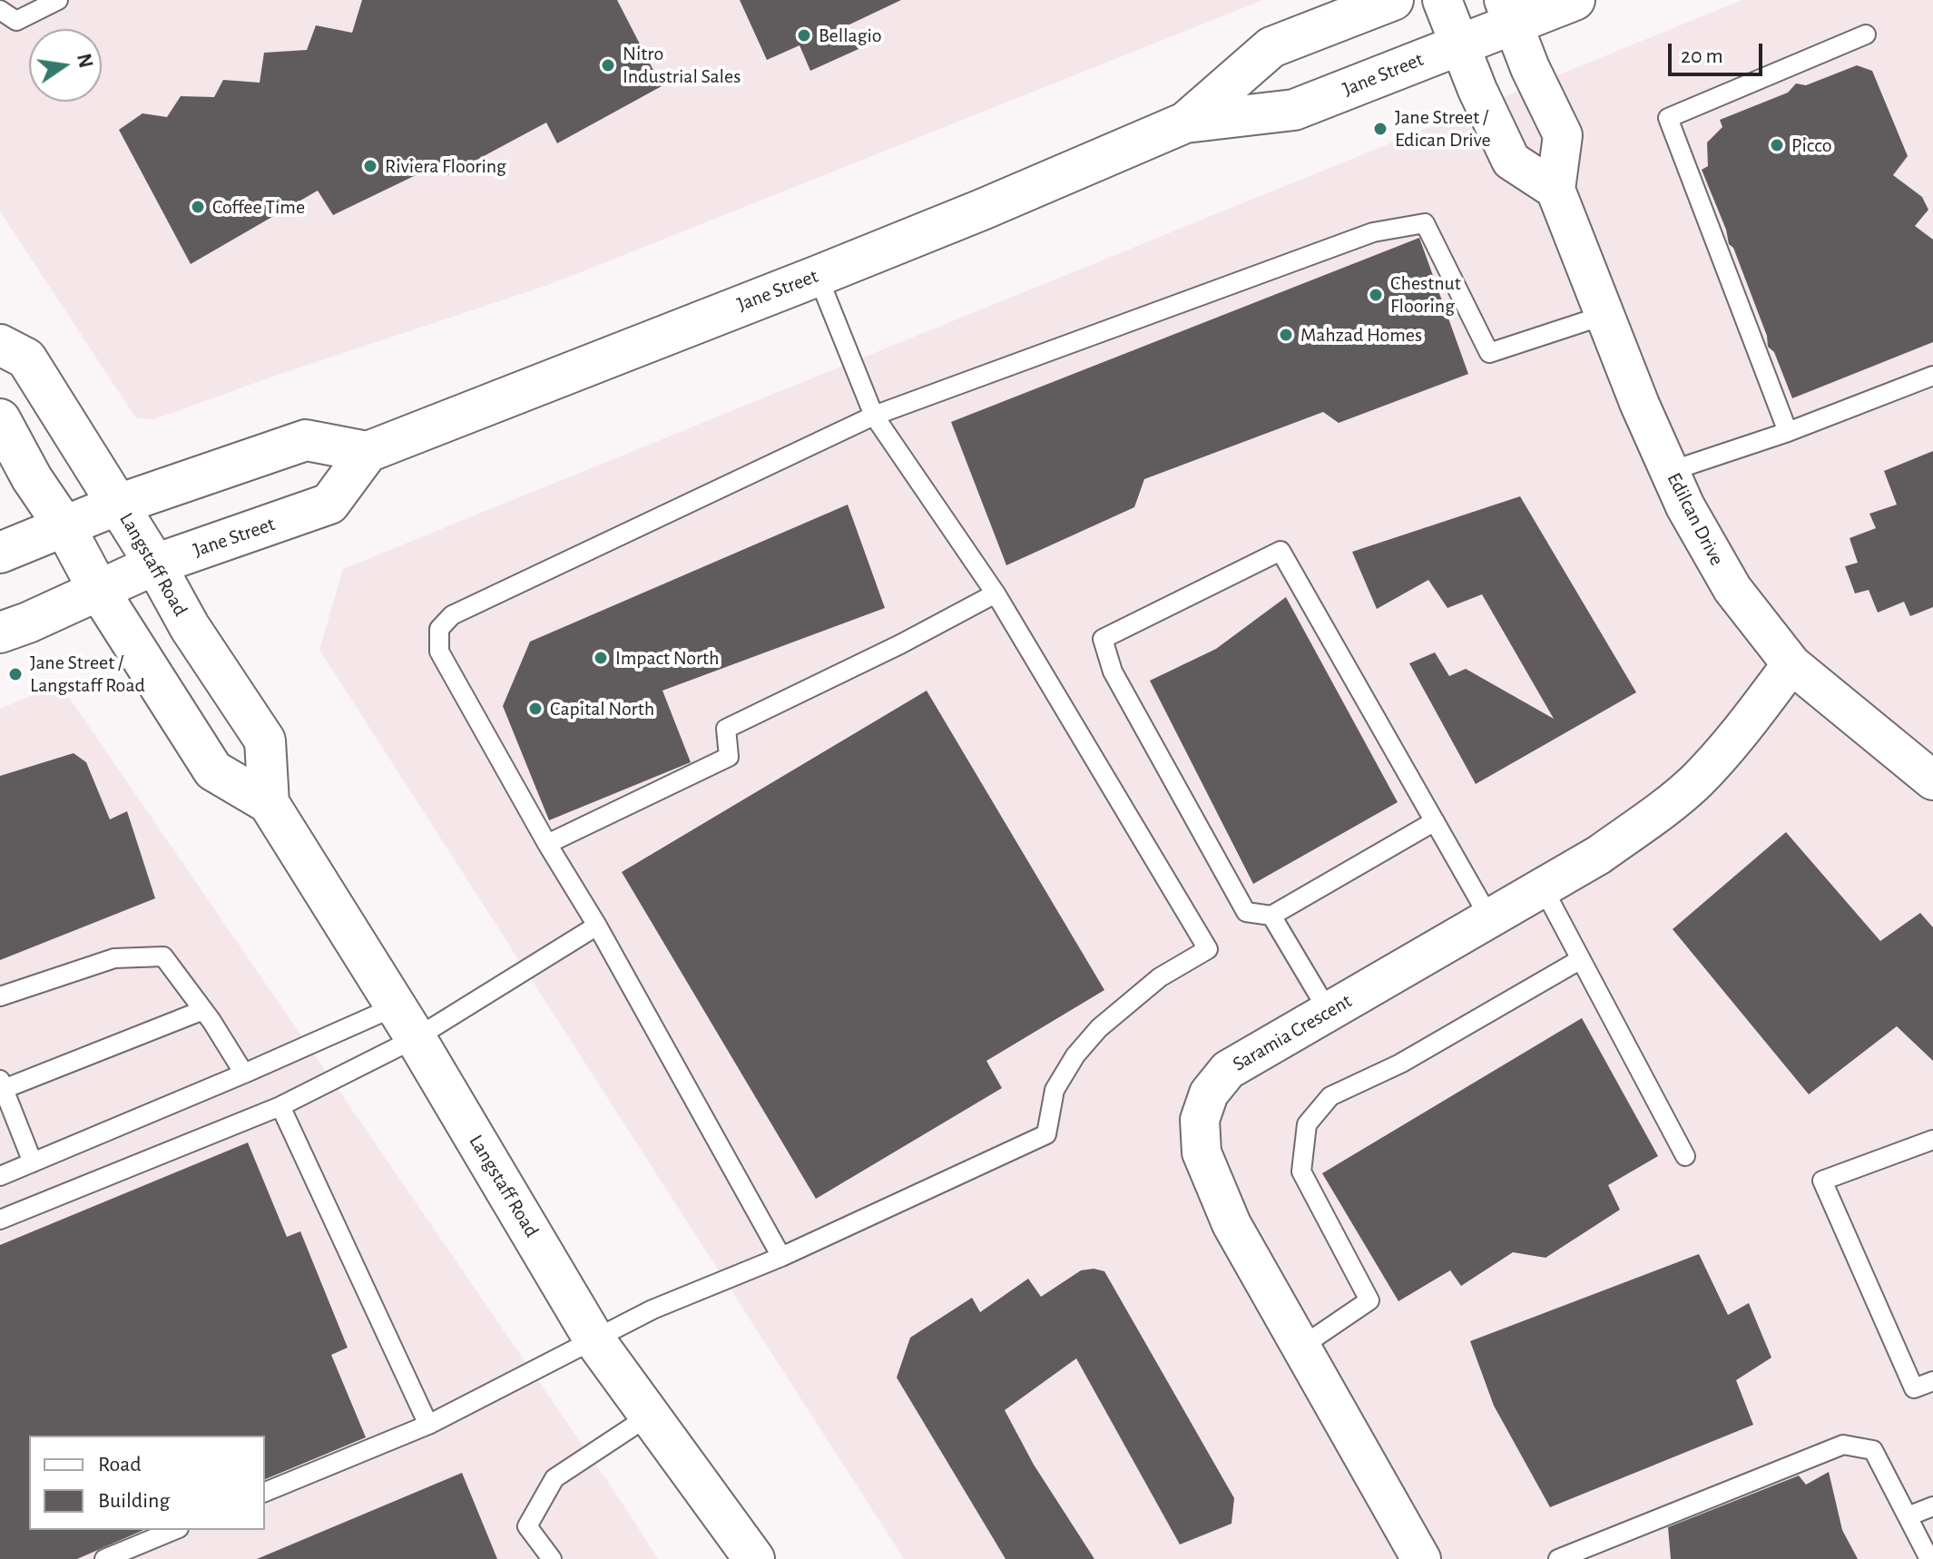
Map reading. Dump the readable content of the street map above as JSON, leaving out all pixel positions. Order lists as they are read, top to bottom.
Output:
{
  "streets": {
    "main road": ["Jane Street", "Langstaff Road"],
    "street": ["Edilcan Drive", "Saramia Crescent"]
  },
  "crossings": [
    ["Jane Street", "Edilcan Drive"],
    ["Jane Street", "Langstaff Road"],
    ["Edilcan Drive", "Saramia Crescent"]
  ],
  "places": [
    "Bellagio",
    "Nitro Industrial Sales",
    "Jane Street / Edican Drive",
    "Picco",
    "Riviera Flooring",
    "Coffee Time",
    "Chestnut Flooring",
    "Mahzad Homes",
    "Impact North",
    "Jane Street / Langstaff Road",
    "Capital North"
  ],
  "legend": ["Road", "Building"],
  "scale_bar": "20 m",
  "north": "right"
}
